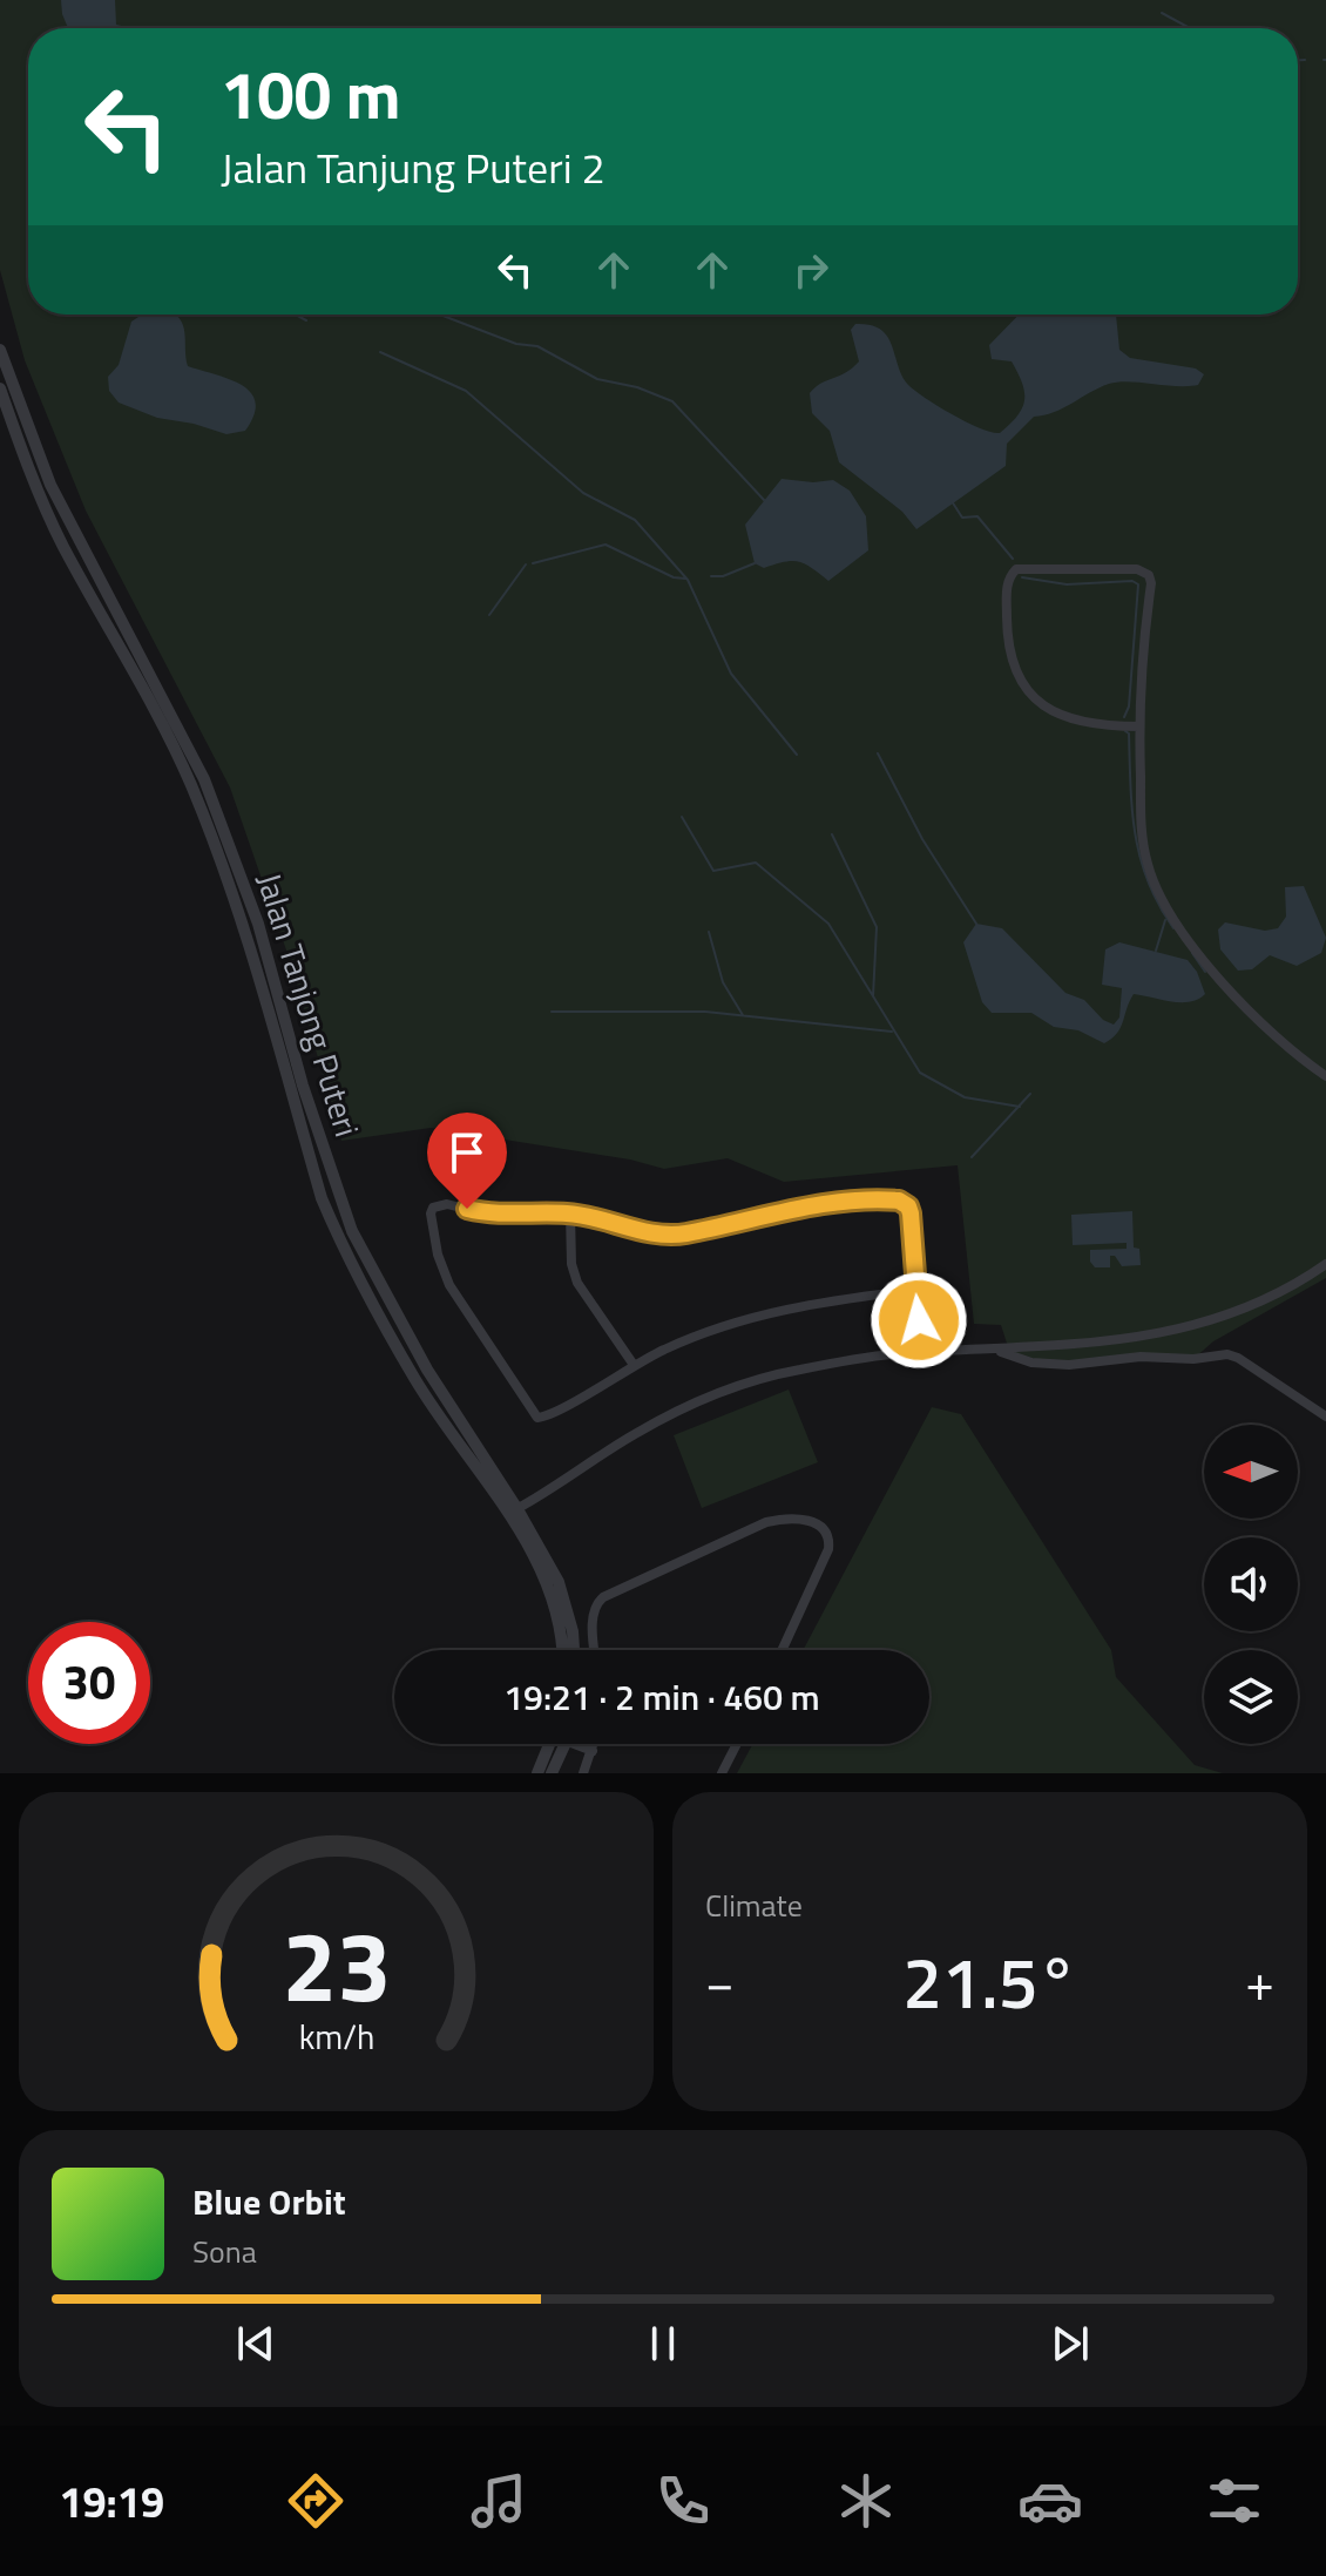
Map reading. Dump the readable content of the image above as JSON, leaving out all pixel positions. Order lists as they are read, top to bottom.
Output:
{
  "streets": {
    "street": ["Jalan Tanjong Puteri"]
  },
  "north": "left",
  "page": {
    "turn": ["100 m", "Jalan Tanjung Puteri 2"],
    "limit": "30",
    "trip": "19:21 · 2 min · 460 m",
    "tile": "Climate",
    "heat": ["−", "21.5°", "+"],
    "song": ["Blue Orbit", "Sona"],
    "tabs": "19:19",
    "gauge": ["23", "km/h"]
  }
}
